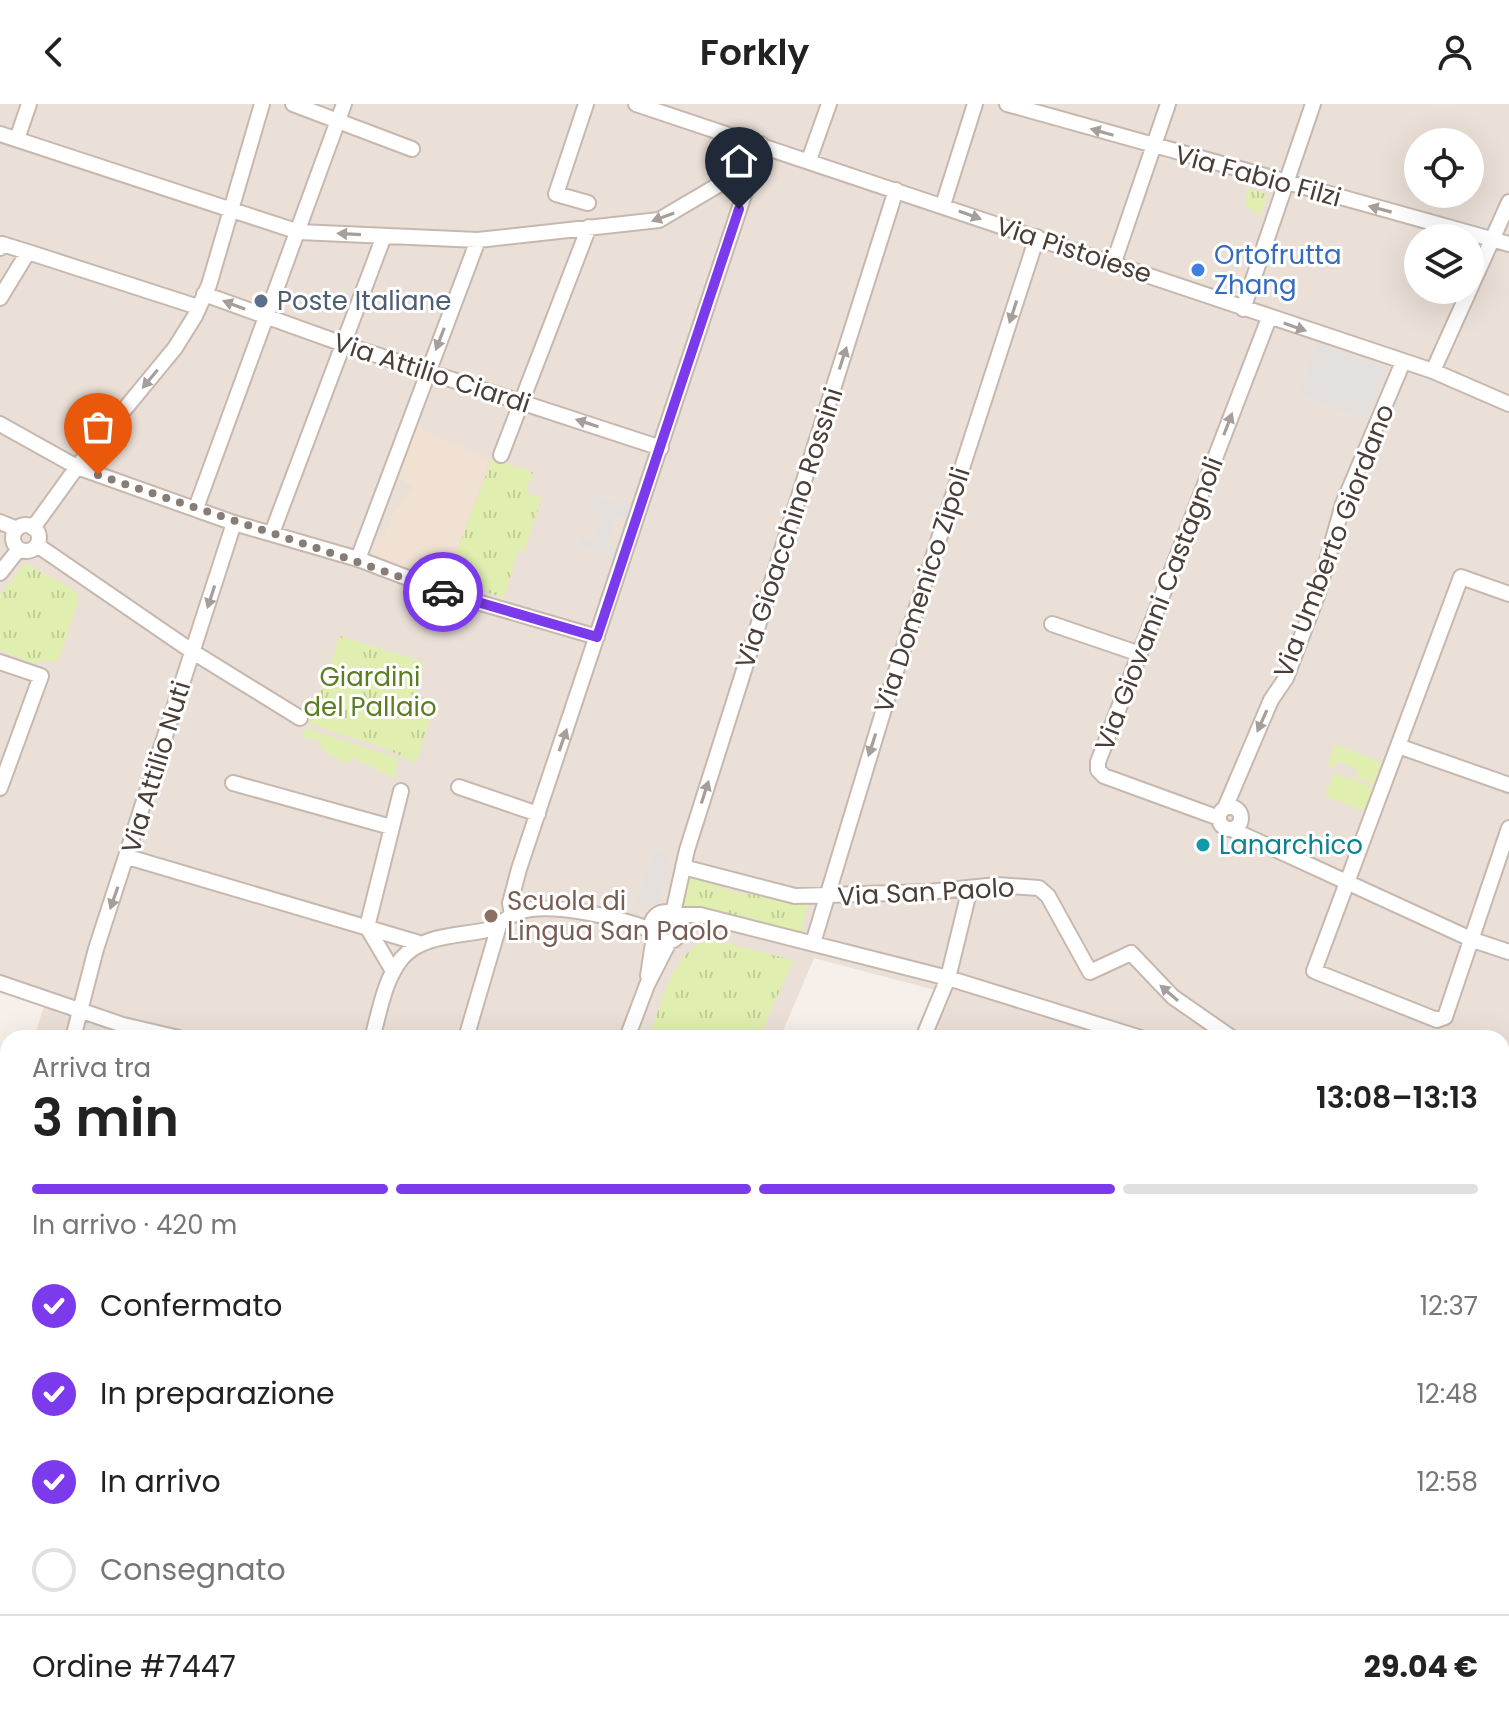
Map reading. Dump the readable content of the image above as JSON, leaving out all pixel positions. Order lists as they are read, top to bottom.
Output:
{
  "streets": {
    "street": [
      "Via Fabio Filzi",
      "Via Pistoiese",
      "Via Attilio Ciardi",
      "Via Gioacchino Rossini",
      "Via Umberto Giordano",
      "Via Domenico Zipoli",
      "Via Giovanni Castagnoli",
      "Via Attilio Nuti",
      "Via San Paolo"
    ]
  },
  "crossings": [
    ["Via Pistoiese", "Via Gioacchino Rossini"],
    ["Via Pistoiese", "Via Umberto Giordano"],
    ["Via Pistoiese", "Via Domenico Zipoli"],
    ["Via Pistoiese", "Via Giovanni Castagnoli"],
    ["Via Gioacchino Rossini", "Via San Paolo"],
    ["Via Umberto Giordano", "Via Giovanni Castagnoli"],
    ["Via Domenico Zipoli", "Via San Paolo"]
  ],
  "one_way": [
    "Via Fabio Filzi",
    "Via Gioacchino Rossini",
    "Via Umberto Giordano",
    "Via Domenico Zipoli",
    "Via Giovanni Castagnoli",
    "Via Attilio Nuti"
  ],
  "parks": ["Giardini del Pallaio"],
  "places": [
    "Ortofrutta Zhang",
    "Poste Italiane",
    "Lanarchico",
    "Scuola di Lingua San Paolo"
  ],
  "page": {
    "header": "Forkly",
    "heading": ["3 min", "Arriva tra", "13:08–13:13"],
    "panel": ["Ordine #7447", "29.04 €"],
    "bar": "In arrivo · 420 m",
    "list": [
      ["Confermato", "12:37"],
      ["In preparazione", "12:48"],
      ["In arrivo", "12:58"],
      "Consegnato"
    ]
  }
}
